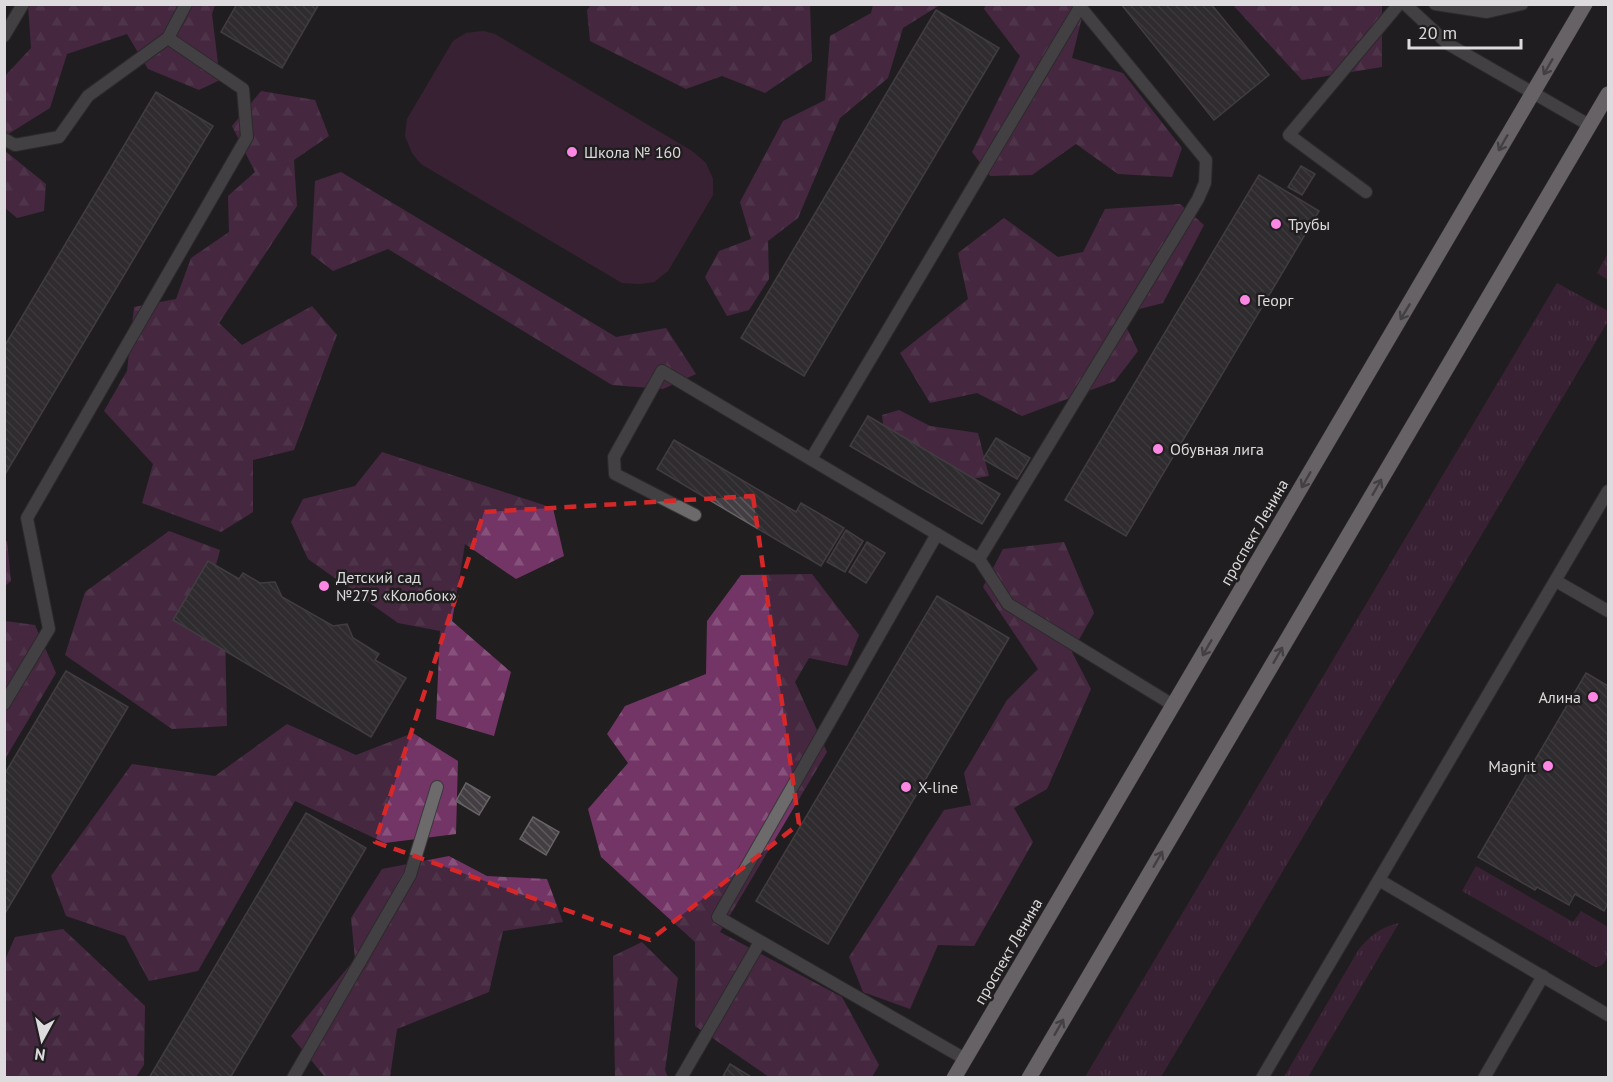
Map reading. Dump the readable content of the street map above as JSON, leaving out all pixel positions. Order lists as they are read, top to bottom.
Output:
{
  "streets": {
    "main road": ["проспект Ленина"]
  },
  "places": [
    "Школа № 160",
    "Трубы",
    "Георг",
    "Обувная лига",
    "Детский сад №275 «Колобок»",
    "Алина",
    "Magnit",
    "X-line"
  ],
  "scale_bar": "20 m",
  "north": "bottom"
}
